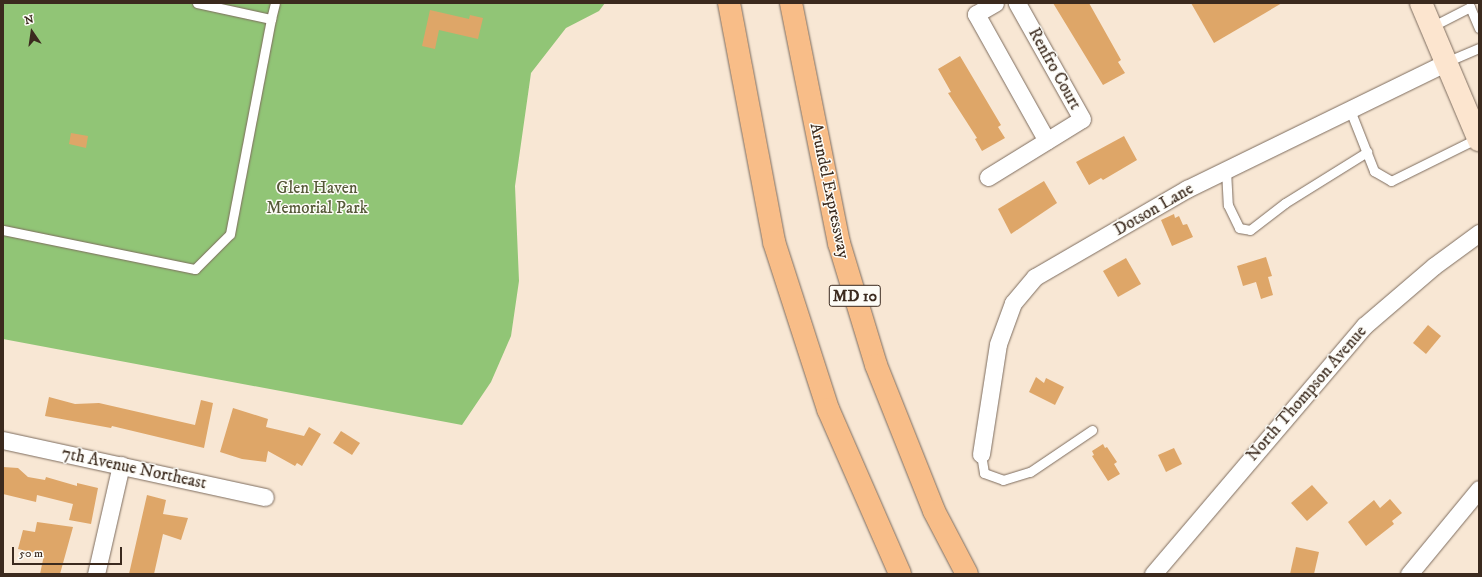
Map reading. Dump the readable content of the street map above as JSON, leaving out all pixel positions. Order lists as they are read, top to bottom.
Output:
{
  "streets": {
    "highway": ["Arundel Expressway", "MD 10"],
    "street": [
      "Renfro Court",
      "Dotson Lane",
      "North Thompson Avenue",
      "7th Avenue Northeast"
    ]
  },
  "parks": ["Glen Haven Memorial Park"],
  "scale_bar": "50 m",
  "north": "top"
}
